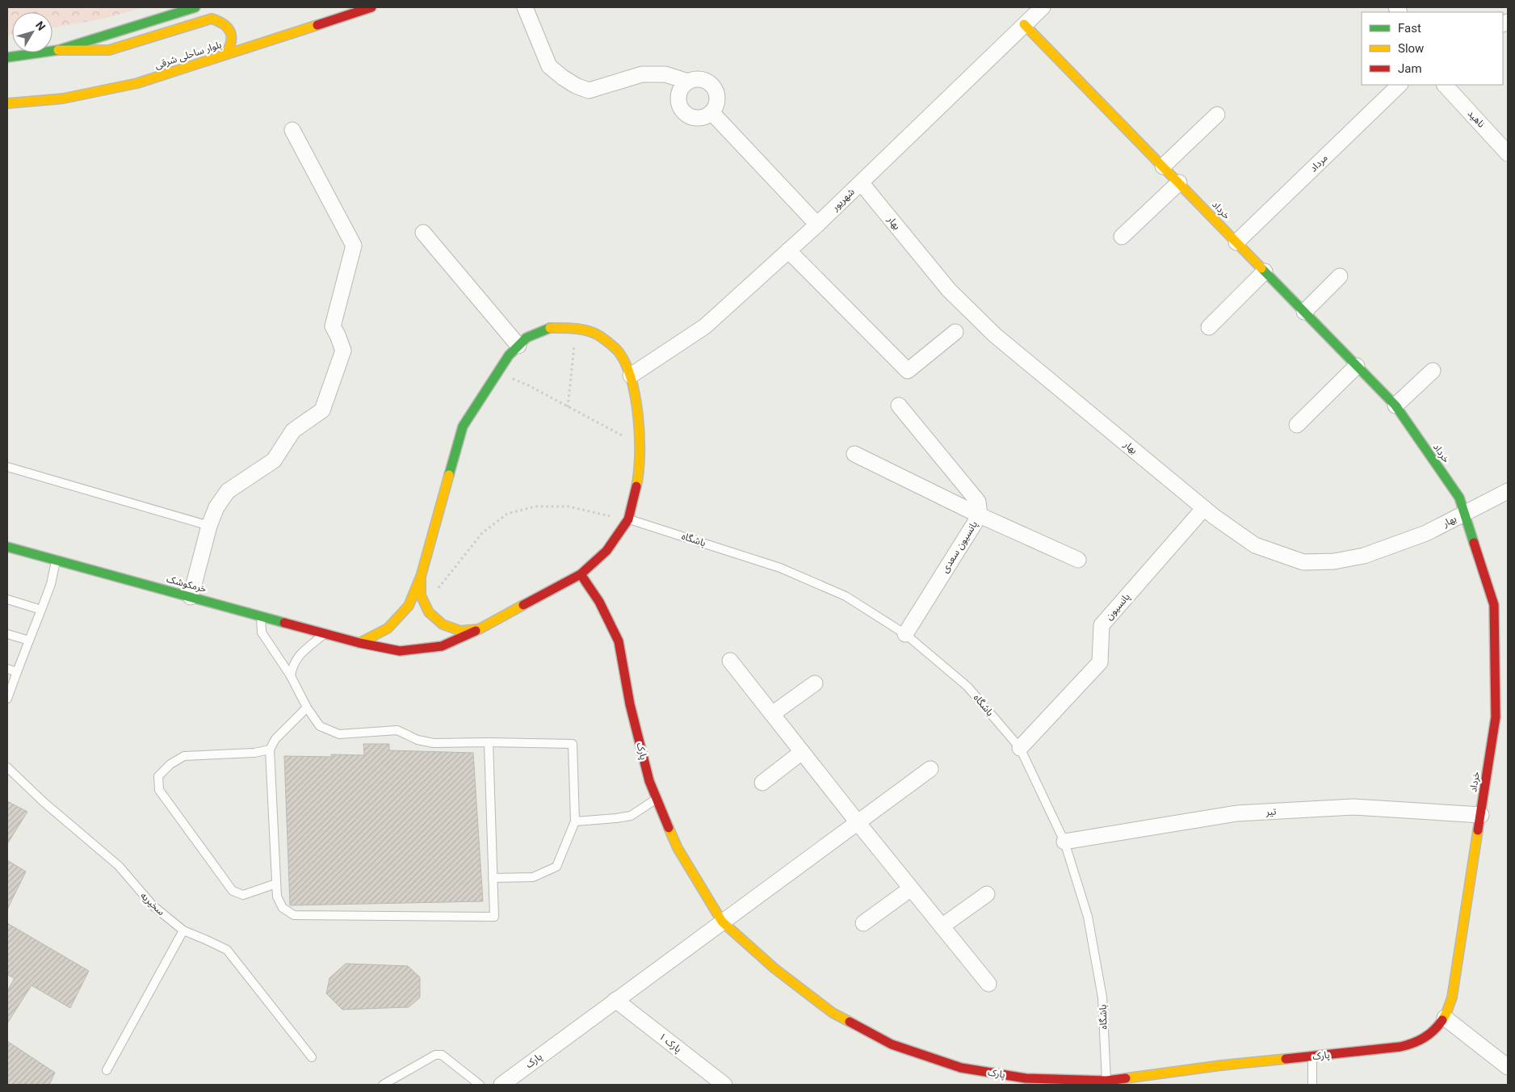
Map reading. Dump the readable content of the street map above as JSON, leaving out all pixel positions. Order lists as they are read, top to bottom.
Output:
{
  "streets": {
    "street": [
      "بلوار ساحلی شرقی",
      "ناهید",
      "مرداد",
      "شهریور",
      "خرداد",
      "بهار",
      "پانسیون سعدی",
      "خرمکوشک",
      "پانسیون",
      "پارک",
      "تیر",
      "پارک ۱"
    ],
    "lane": ["باشگاه", "سخیریه"]
  },
  "crossings": [
    ["مرداد", "خرداد"],
    ["شهریور", "خرداد"],
    ["شهریور", "بهار"],
    ["خرداد", "بهار"],
    ["خرداد", "پارک"],
    ["خرداد", "تیر"],
    ["بهار", "پانسیون"],
    ["باشگاه", "پانسیون سعدی"],
    ["باشگاه", "خرمکوشک"],
    ["باشگاه", "پانسیون"],
    ["باشگاه", "پارک"],
    ["باشگاه", "تیر"],
    ["خرمکوشک", "پارک"],
    ["پارک", "پارک ۱"]
  ],
  "legend": ["Fast", "Slow", "Jam"],
  "north": "top right"
}
